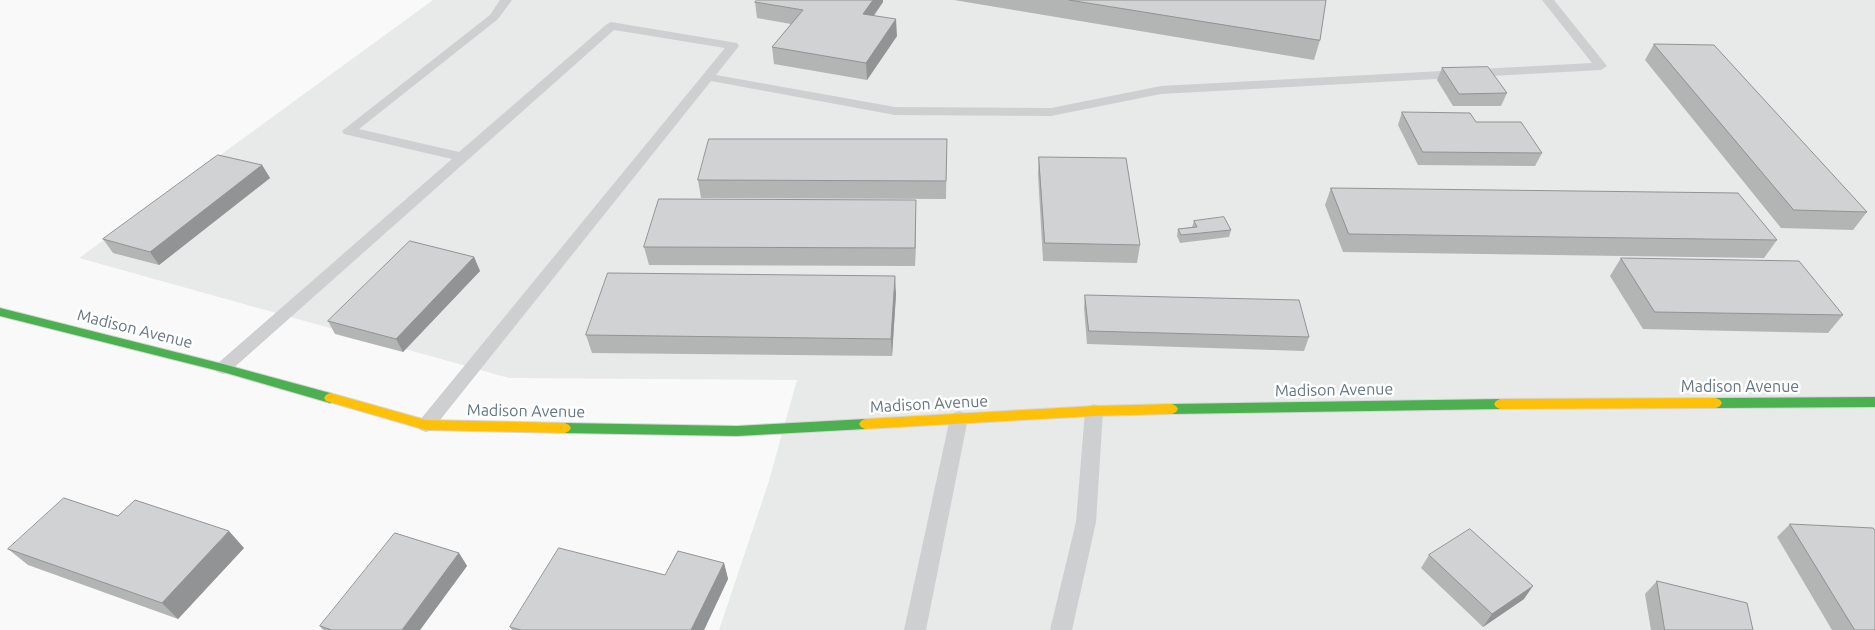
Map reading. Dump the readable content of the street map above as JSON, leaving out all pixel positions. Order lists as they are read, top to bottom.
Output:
{
  "streets": {
    "street": ["Madison Avenue"]
  }
}
